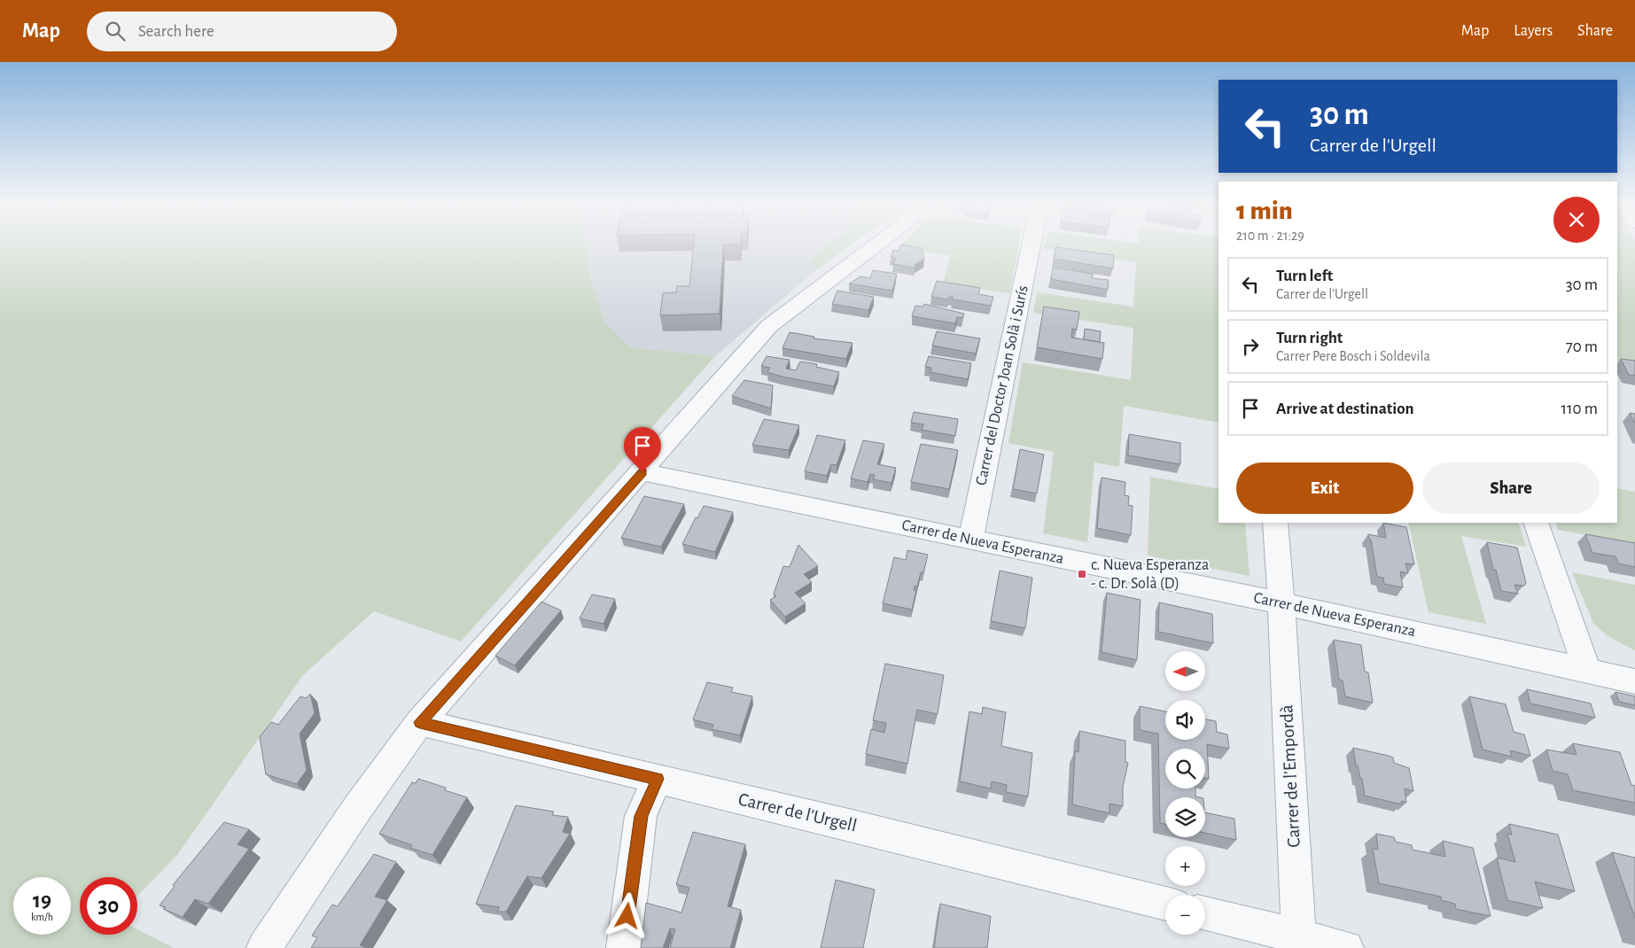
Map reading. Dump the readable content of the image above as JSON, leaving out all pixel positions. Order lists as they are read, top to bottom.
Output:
{
  "streets": {
    "street": [
      "Carrer del Doctor Joan Solà i Surís",
      "Carrer de Nueva Esperanza",
      "Carrer de l'Empordà",
      "Carrer de l'Urgell"
    ]
  },
  "crossings": [
    ["Carrer del Doctor Joan Solà i Surís", "Carrer de Nueva Esperanza"],
    ["Carrer de Nueva Esperanza", "Carrer de l'Empordà"]
  ],
  "places": {
    "transit": ["c. Nueva Esperanza - c. Dr. Solà (D)"]
  },
  "north": "left",
  "page": {
    "header": "Map",
    "search": "Search here",
    "nav": ["Map", "Layers", "Share"],
    "turn": ["30 m", "Carrer de l'Urgell"],
    "heading": ["1 min", "210 m · 21:29"],
    "list": [
      {
        "name": "Turn left",
        "note": "Carrer de l'Urgell",
        "value": "30 m"
      },
      {
        "name": "Turn right",
        "note": "Carrer Pere Bosch i Soldevila",
        "value": "70 m"
      },
      {
        "name": "Arrive at destination",
        "value": "110 m"
      }
    ],
    "buttons": ["Exit", "Share"],
    "map_buttons": ["+", "−"],
    "speed": "19 km/h",
    "limit": "30"
  }
}
